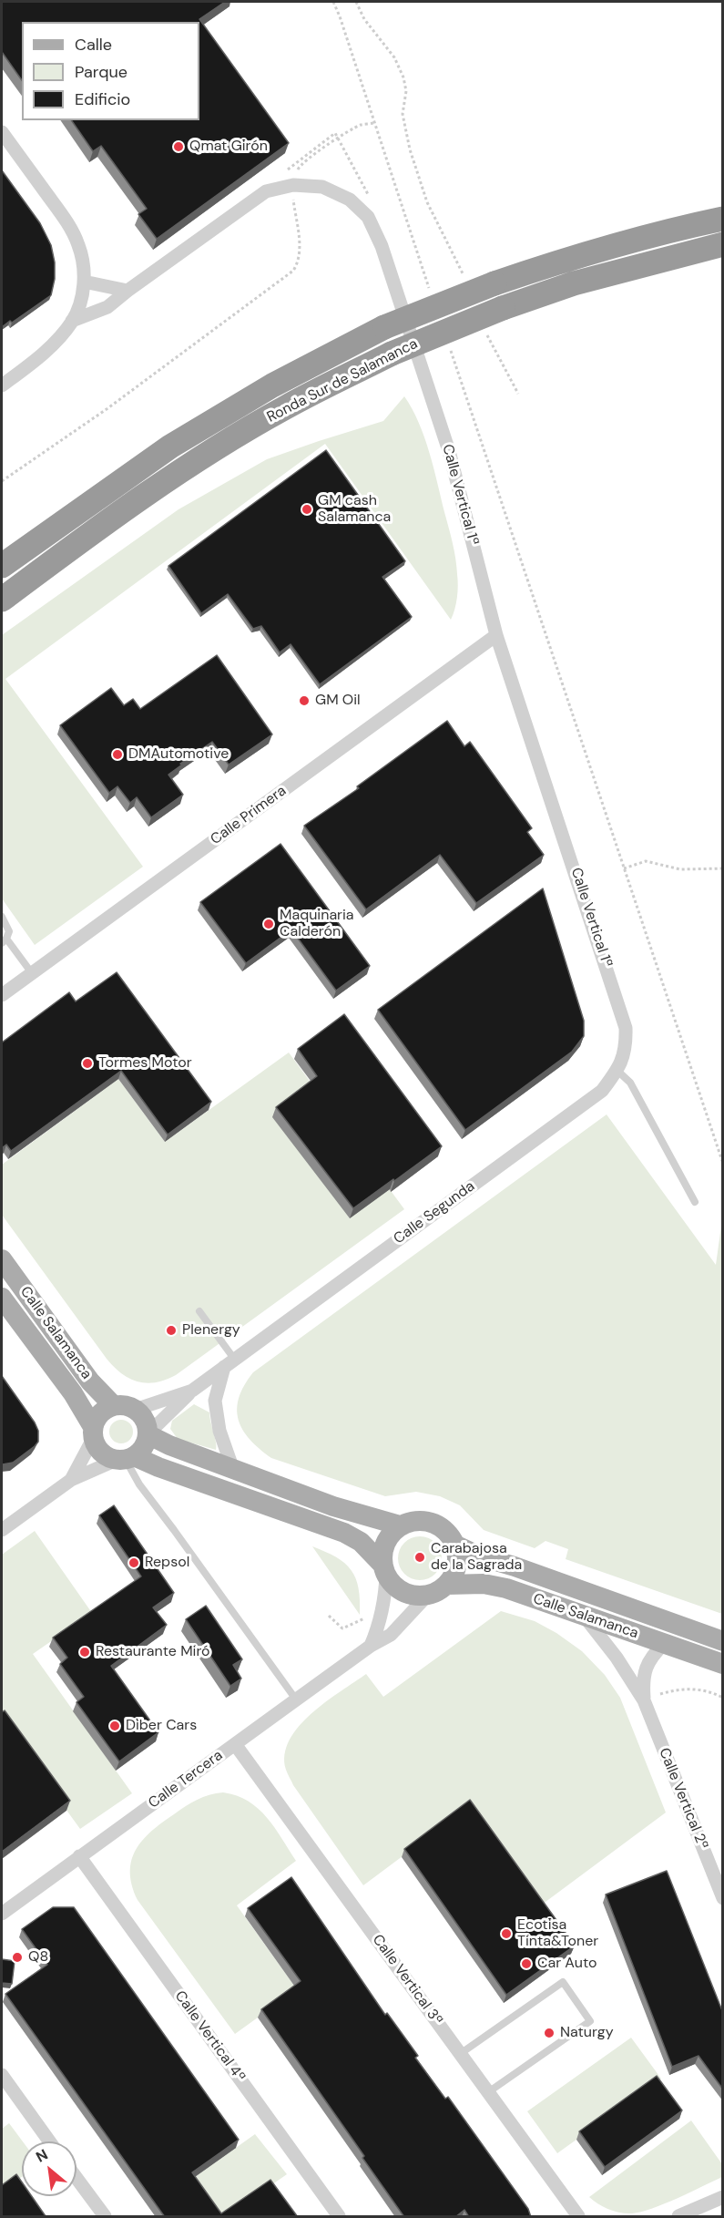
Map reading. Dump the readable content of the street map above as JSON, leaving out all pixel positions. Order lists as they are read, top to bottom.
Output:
{
  "streets": {
    "highway": ["Ronda Sur de Salamanca"],
    "main road": ["Calle Salamanca"],
    "street": [
      "Calle Vertical 1ª",
      "Calle Primera",
      "Calle Segunda",
      "Calle Tercera",
      "Calle Vertical 2ª",
      "Calle Vertical 3ª",
      "Calle Vertical 4ª"
    ]
  },
  "crossings": [
    ["Calle Vertical 1ª", "Calle Primera"],
    ["Calle Vertical 1ª", "Calle Segunda"],
    ["Calle Segunda", "Calle Salamanca"],
    ["Calle Salamanca", "Calle Tercera"],
    ["Calle Salamanca", "Calle Vertical 2ª"],
    ["Calle Tercera", "Calle Vertical 3ª"],
    ["Calle Tercera", "Calle Vertical 4ª"]
  ],
  "places": [
    "Qmat Girón",
    "GM cash Salamanca",
    "GM Oil",
    "DMAutomotive",
    "Maquinaria Calderón",
    "Tormes Motor",
    "Plenergy",
    "Carabajosa de la Sagrada",
    "Repsol",
    "Restaurante Miró",
    "Diber Cars",
    "Ecotisa Tinta&Toner",
    "Q8",
    "Car Auto",
    "Naturgy"
  ],
  "legend": ["Calle", "Parque", "Edificio"],
  "north": "top left"
}
